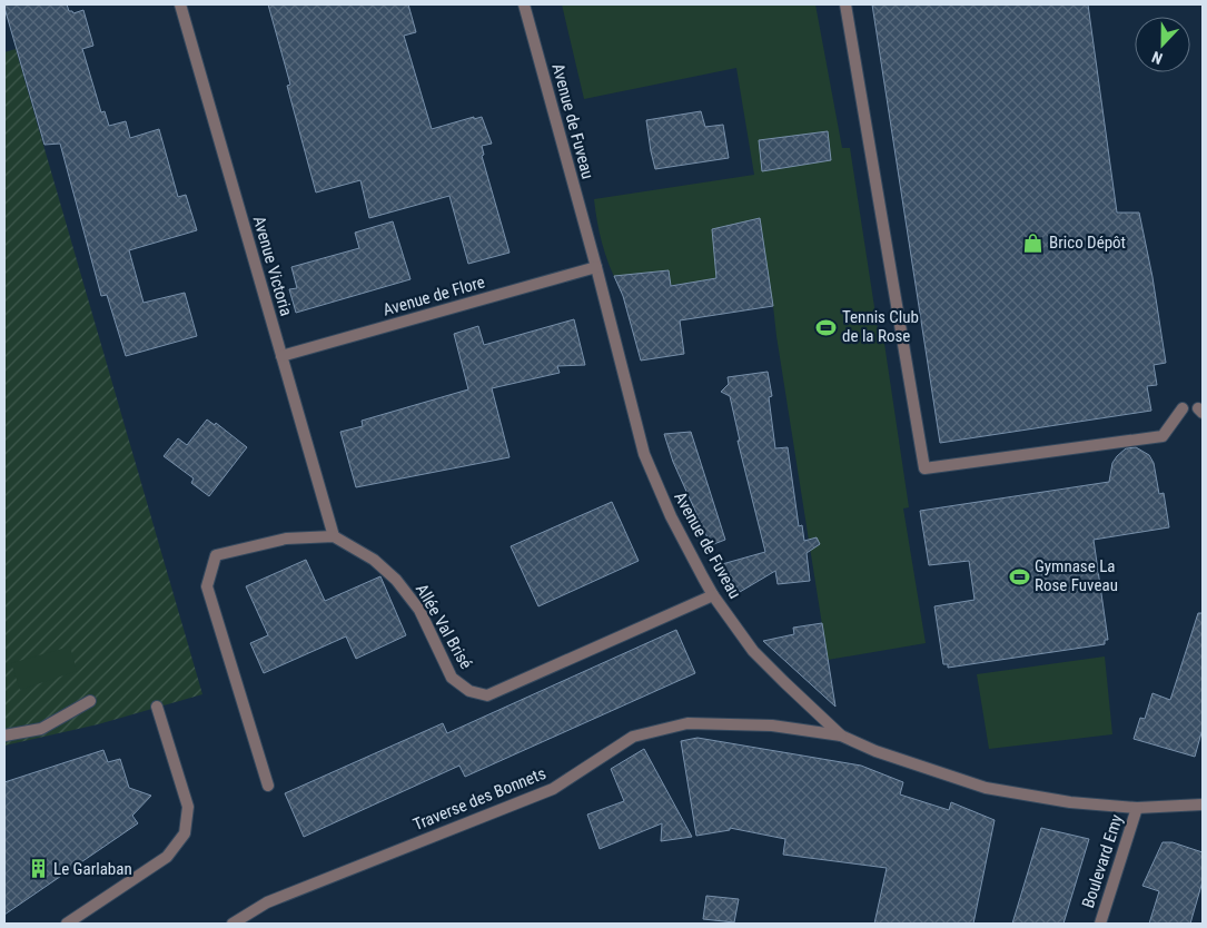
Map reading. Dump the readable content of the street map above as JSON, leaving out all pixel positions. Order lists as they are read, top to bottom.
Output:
{
  "streets": {
    "street": [
      "Avenue de Fuveau",
      "Avenue Victoria",
      "Avenue de Flore",
      "Allée Val Brisé",
      "Traverse des Bonnets",
      "Boulevard Emy"
    ]
  },
  "crossings": [
    ["Avenue de Fuveau", "Avenue de Flore"],
    ["Avenue de Fuveau", "Allée Val Brisé"],
    ["Avenue de Fuveau", "Traverse des Bonnets"],
    ["Avenue de Fuveau", "Boulevard Emy"],
    ["Avenue Victoria", "Avenue de Flore"],
    ["Avenue Victoria", "Allée Val Brisé"]
  ],
  "places": {
    "shop": ["Brico Dépôt"],
    "sports": ["Tennis Club de la Rose", "Gymnase La Rose Fuveau"],
    "building": ["Le Garlaban"]
  },
  "north": "bottom"
}
